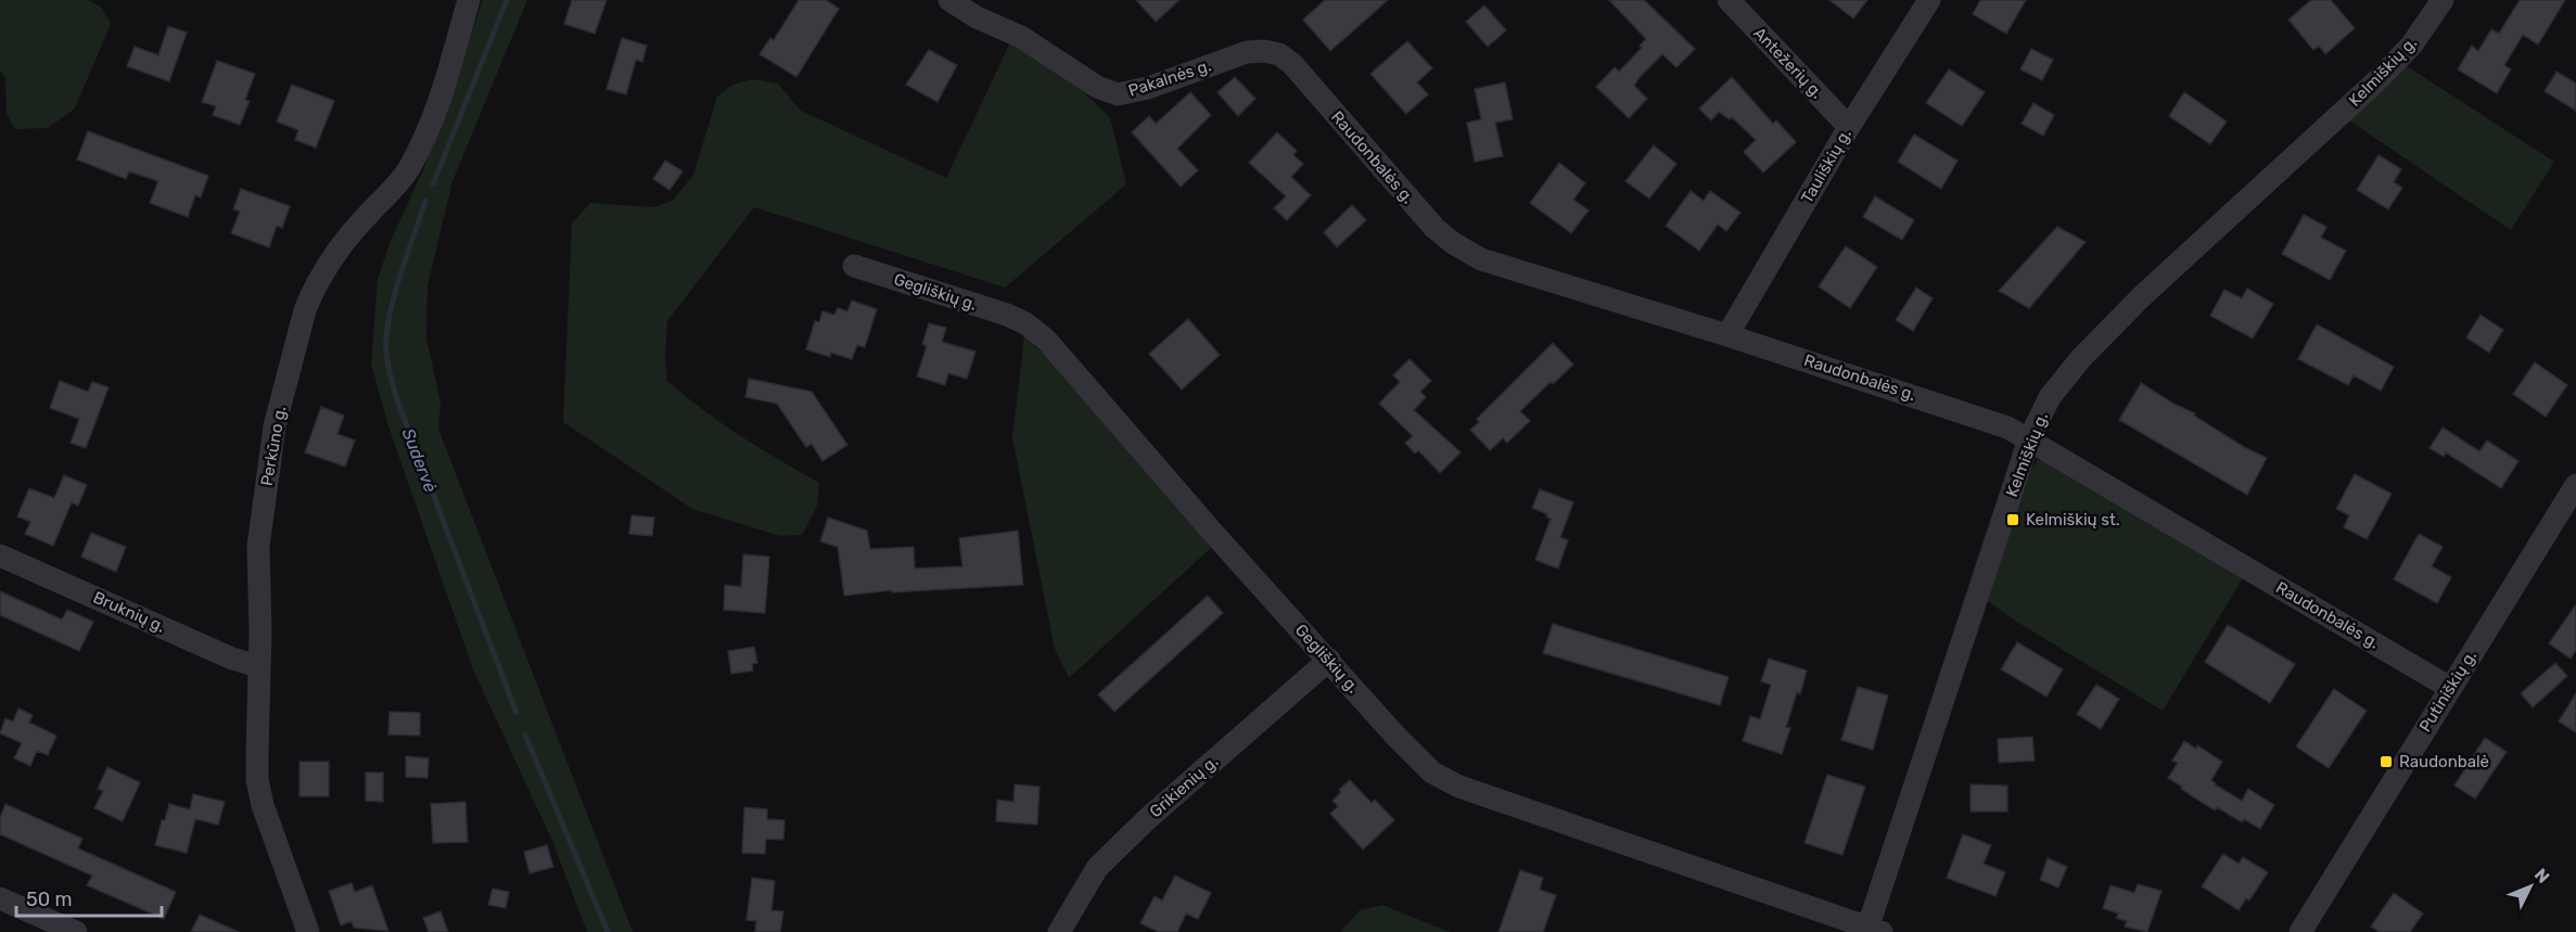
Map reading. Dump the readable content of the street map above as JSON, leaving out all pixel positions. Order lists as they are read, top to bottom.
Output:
{
  "streets": {
    "street": [
      "Antežerių g.",
      "Kelmiškių g.",
      "Pakalnės g.",
      "Raudonbalės g.",
      "Tauliškių g.",
      "Gegliškių g.",
      "Perkūno g.",
      "Bruknių g.",
      "Putiniškių g.",
      "Grikienių g."
    ]
  },
  "crossings": [
    ["Antežerių g.", "Tauliškių g."],
    ["Kelmiškių g.", "Raudonbalės g."],
    ["Kelmiškių g.", "Gegliškių g."],
    ["Pakalnės g.", "Raudonbalės g."],
    ["Raudonbalės g.", "Tauliškių g."],
    ["Raudonbalės g.", "Putiniškių g."],
    ["Gegliškių g.", "Grikienių g."],
    ["Perkūno g.", "Bruknių g."]
  ],
  "water": ["Sudervė"],
  "places": {
    "transit": ["Kelmiškių st.", "Raudonbalė"]
  },
  "scale_bar": "50 m",
  "north": "top right"
}
